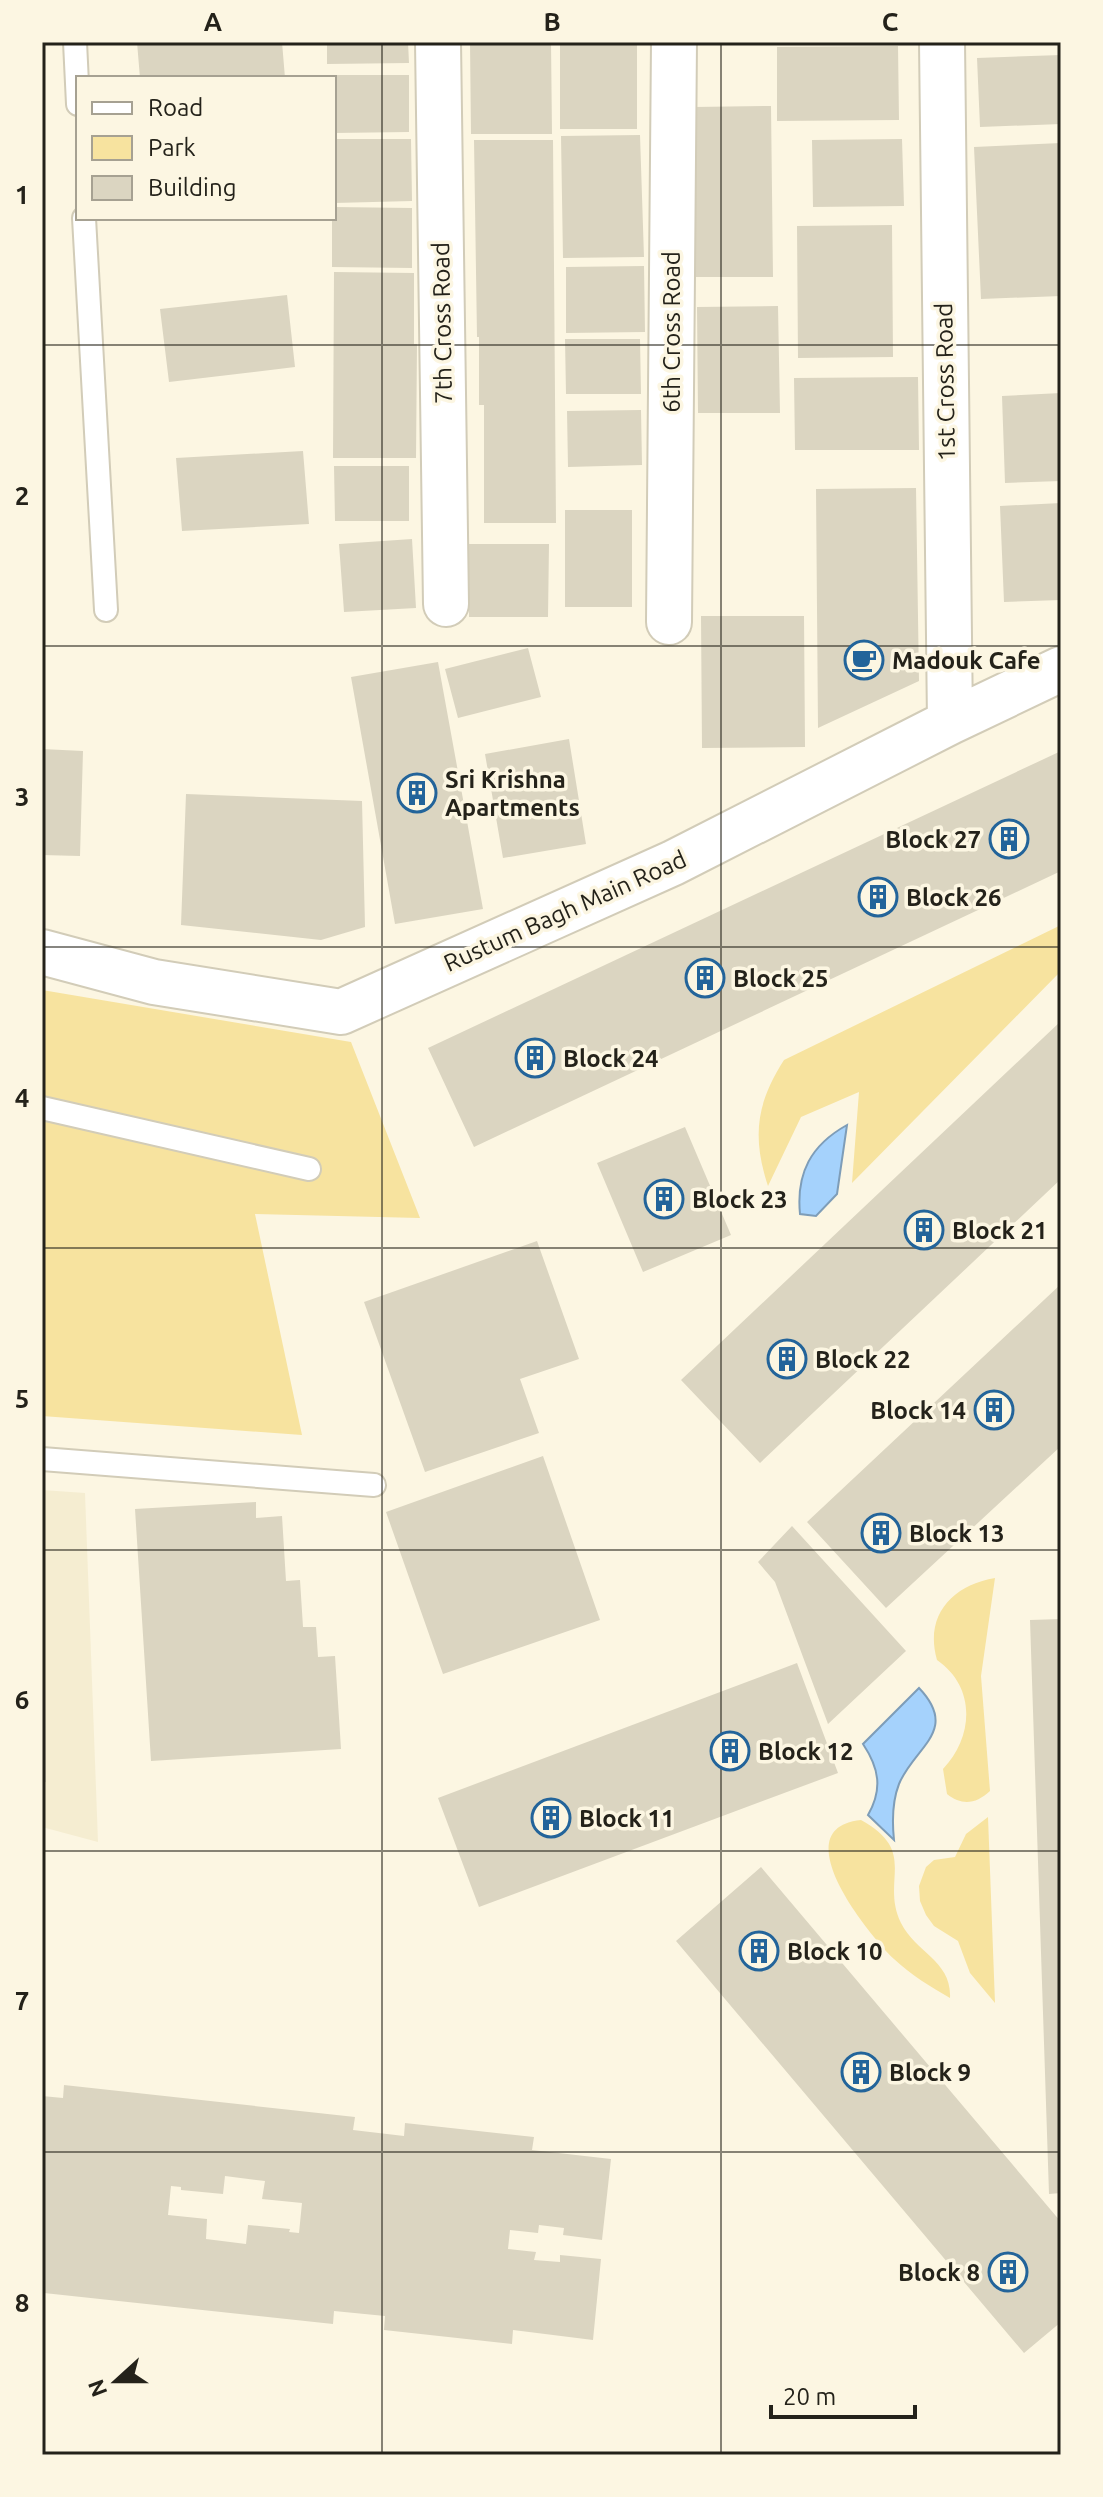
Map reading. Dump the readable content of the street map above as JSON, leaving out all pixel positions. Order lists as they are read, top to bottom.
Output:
{
  "streets": {
    "street": [
      "7th Cross Road",
      "6th Cross Road",
      "1st Cross Road",
      "Rustum Bagh Main Road"
    ]
  },
  "crossings": [
    ["1st Cross Road", "Rustum Bagh Main Road"]
  ],
  "places": {
    "cafe": ["Madouk Cafe"],
    "building": [
      "Sri Krishna Apartments",
      "Block 27",
      "Block 26",
      "Block 25",
      "Block 24",
      "Block 23",
      "Block 21",
      "Block 22",
      "Block 14",
      "Block 13",
      "Block 12",
      "Block 11",
      "Block 10",
      "Block 9",
      "Block 8"
    ]
  },
  "legend": ["Road", "Park", "Building"],
  "scale_bar": "20 m",
  "north": "left",
  "grid": {
    "columns": ["A", "B", "C"],
    "rows": [
      "1",
      "2",
      "3",
      "4",
      "5",
      "6",
      "7",
      "8"
    ]
  }
}
